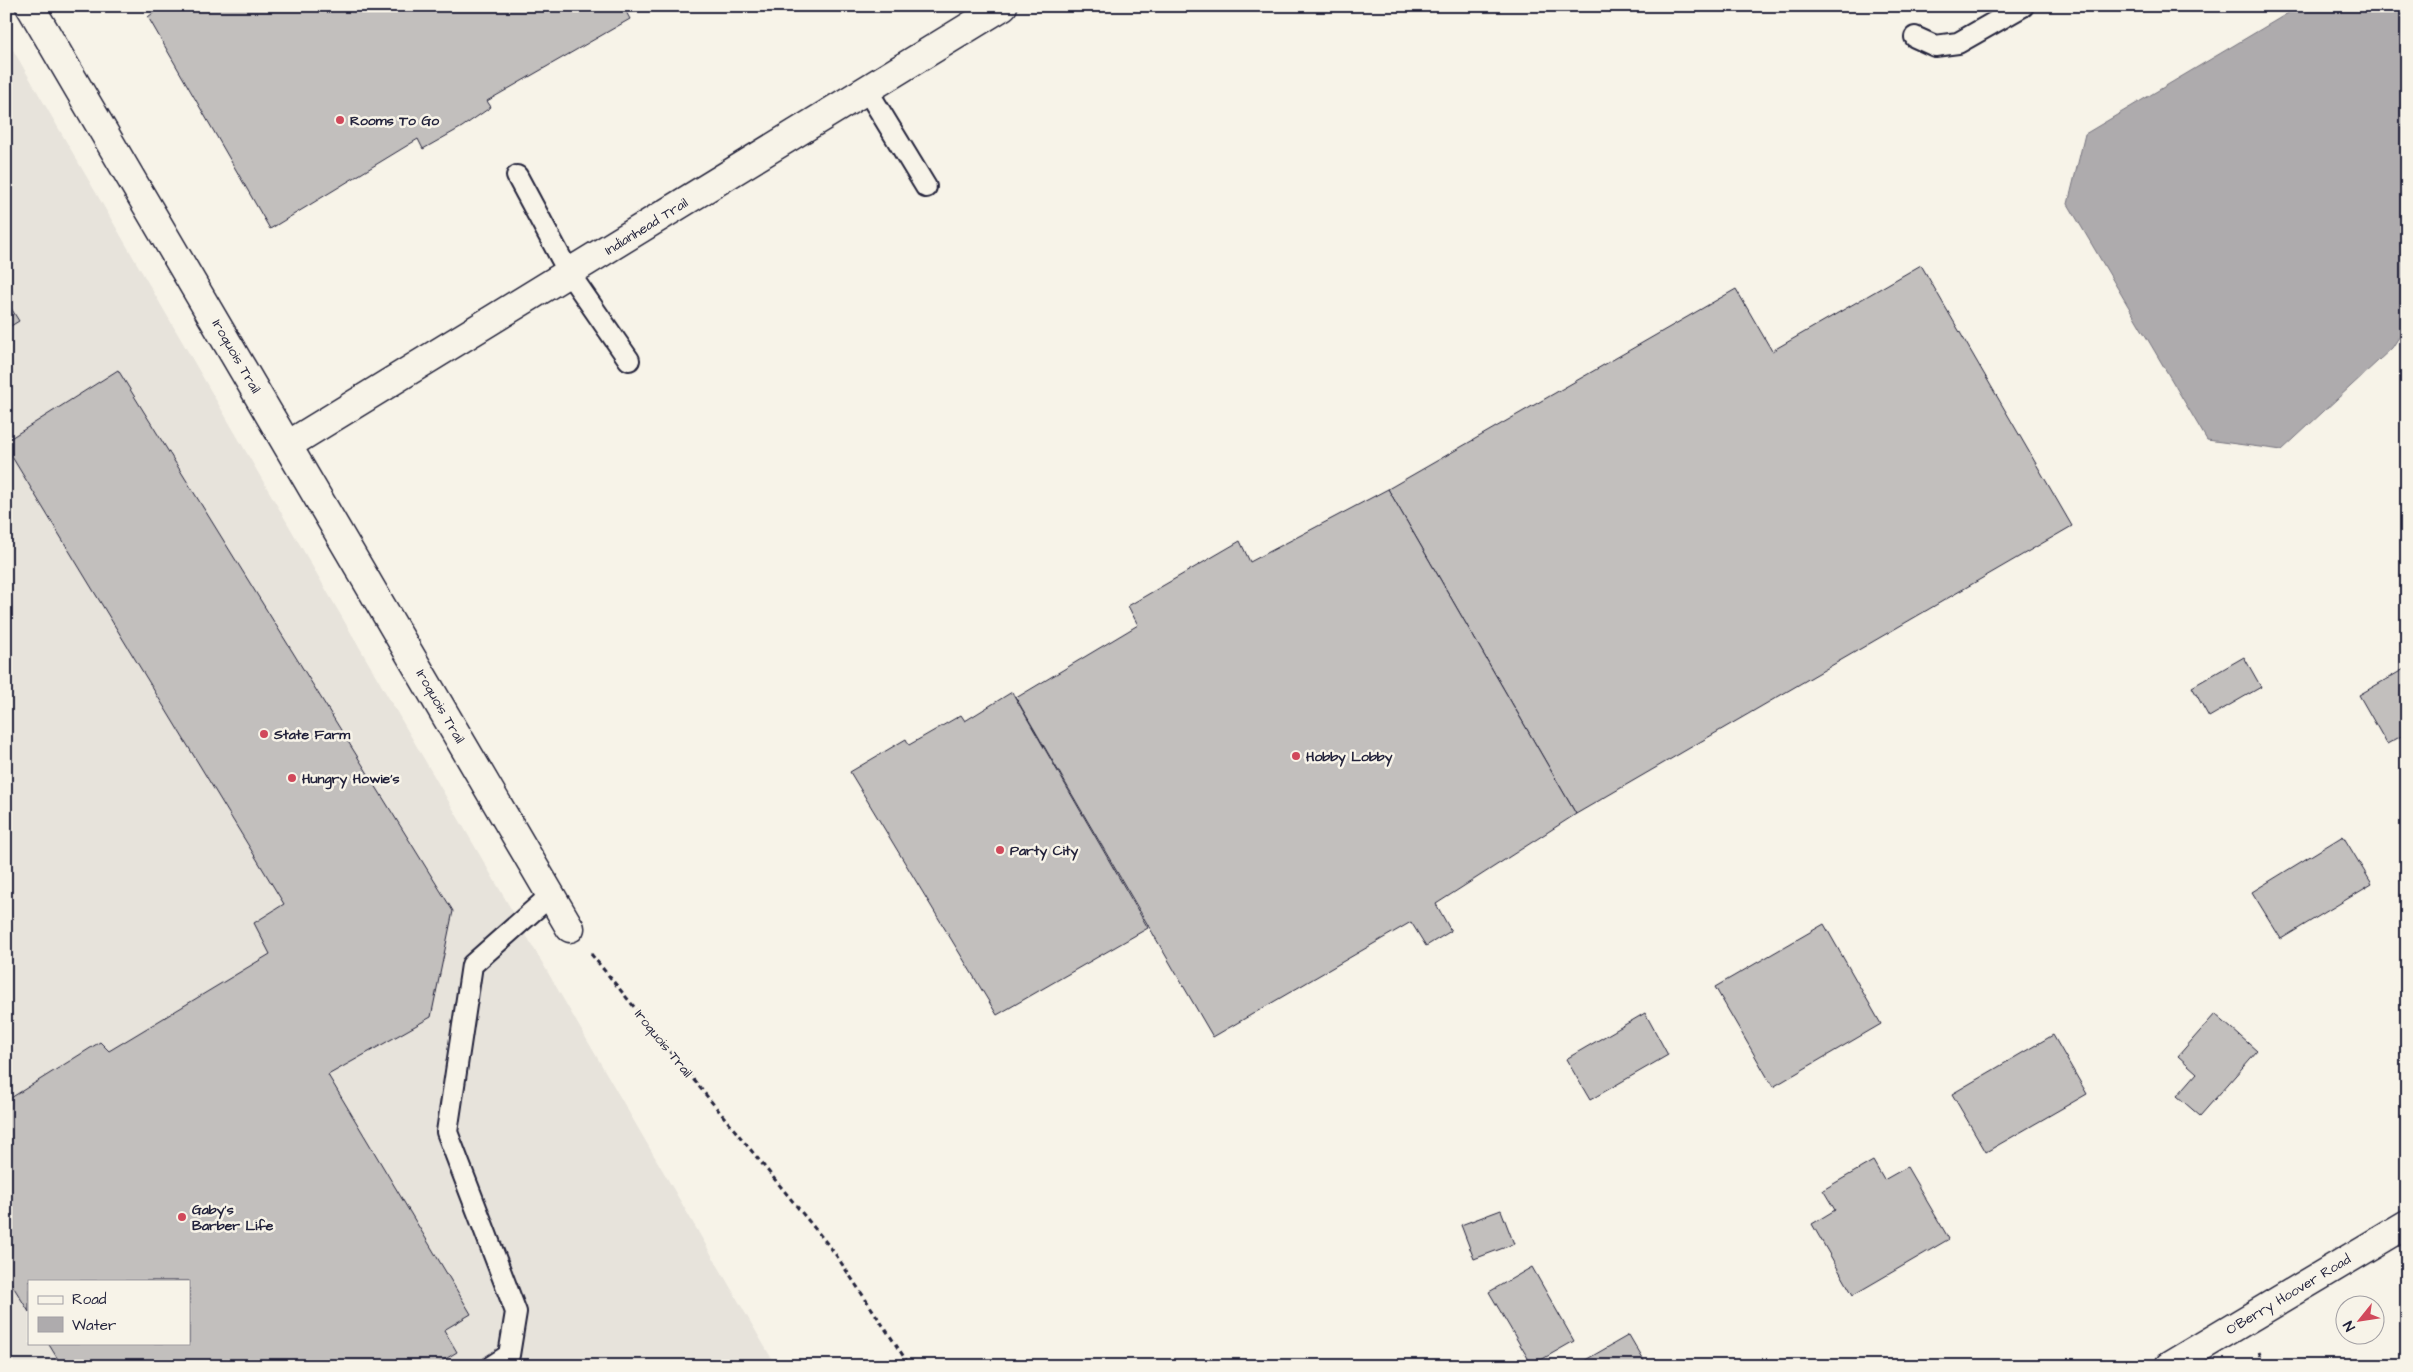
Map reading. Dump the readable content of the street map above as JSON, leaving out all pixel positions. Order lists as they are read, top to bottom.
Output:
{
  "streets": {
    "street": ["Indianhead Trail", "Iroquois Trail", "O'Berry Hoover Road"]
  },
  "crossings": [
    ["Indianhead Trail", "Iroquois Trail"]
  ],
  "places": [
    "Rooms To Go",
    "State Farm",
    "Hobby Lobby",
    "Hungry Howie's",
    "Party City",
    "Gaby's Barber Life"
  ],
  "legend": ["Road", "Water"],
  "north": "bottom left"
}
